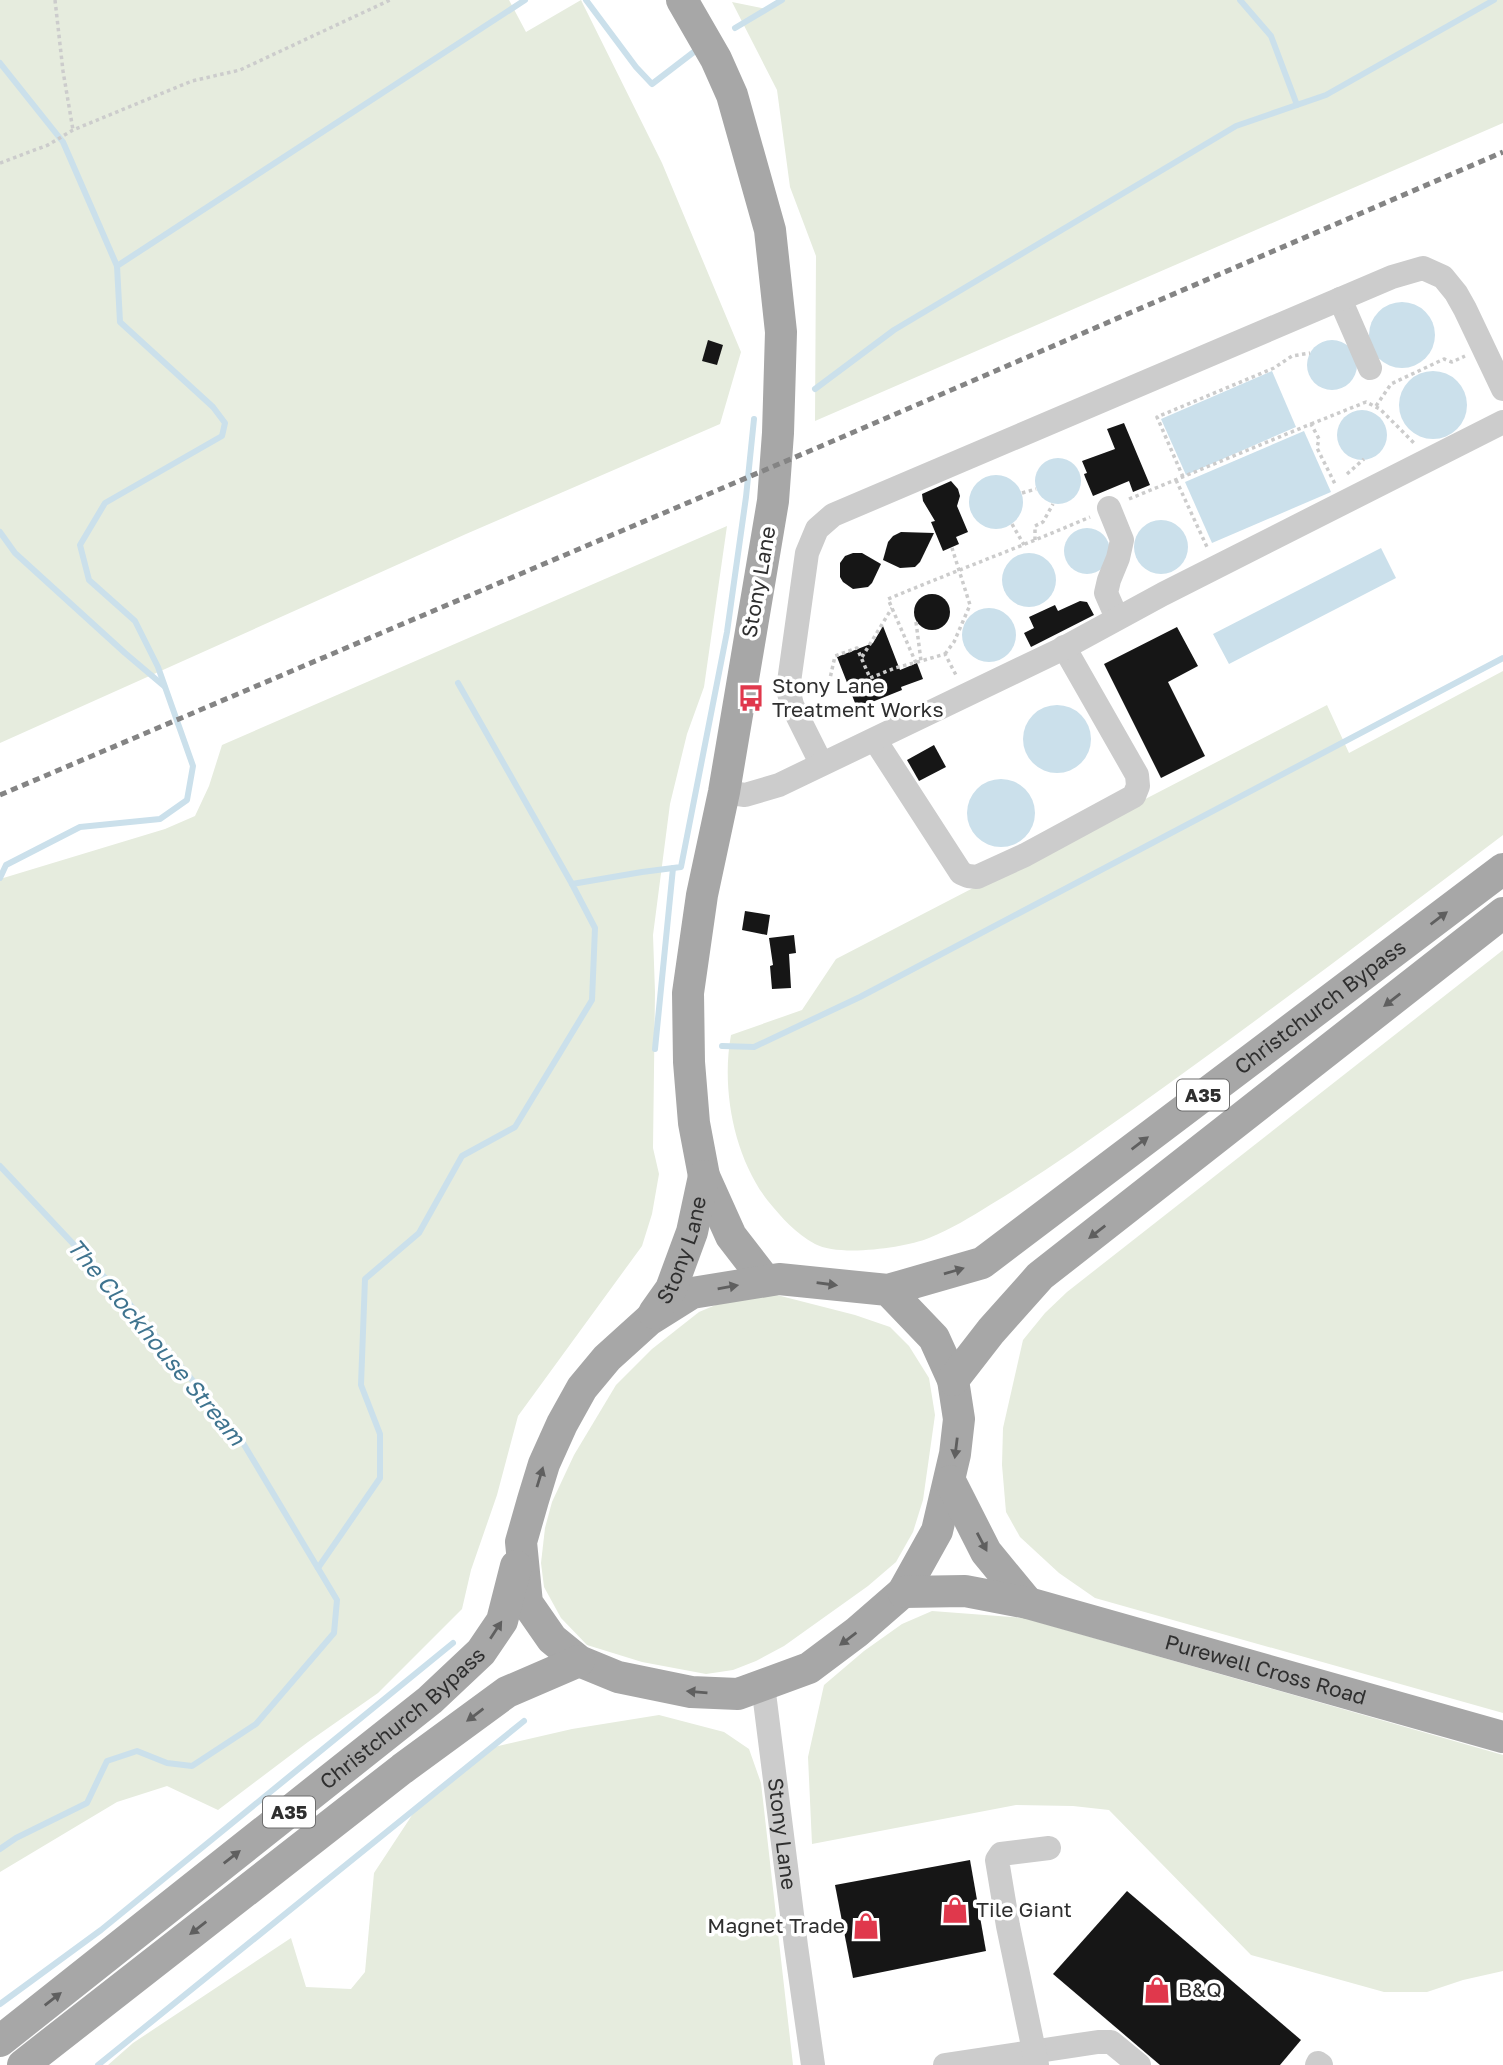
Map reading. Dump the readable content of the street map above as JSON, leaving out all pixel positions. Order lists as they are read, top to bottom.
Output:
{
  "streets": {
    "main road": [
      "Stony Lane",
      "Christchurch Bypass",
      "A35",
      "Purewell Cross Road"
    ]
  },
  "crossings": [
    ["Stony Lane", "Christchurch Bypass"]
  ],
  "water": ["The Clockhouse Stream"],
  "places": {
    "bus stop": ["Stony Lane Treatment Works"],
    "shop": ["Tile Giant", "Magnet Trade", "B&Q"]
  }
}
